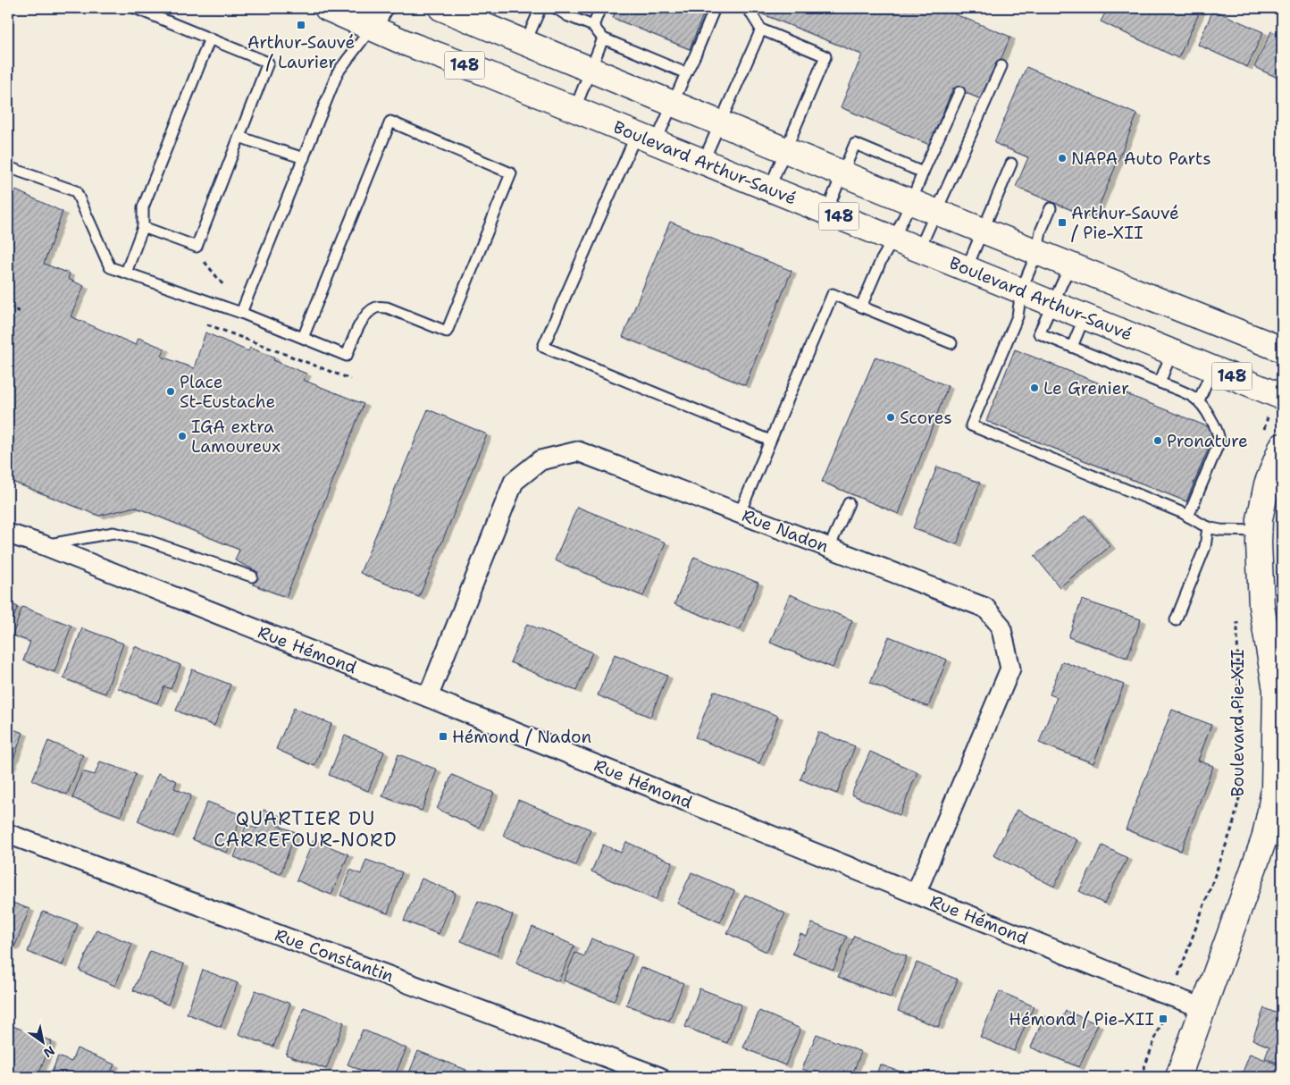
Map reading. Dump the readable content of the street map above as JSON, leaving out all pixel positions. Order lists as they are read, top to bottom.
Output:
{
  "streets": {
    "main road": ["148", "Boulevard Arthur-Sauvé", "Boulevard Pie-XII"],
    "street": ["Rue Nadon", "Rue Hémond", "Rue Constantin"]
  },
  "crossings": [
    ["Rue Nadon", "Rue Hémond"],
    ["Rue Hémond", "Boulevard Pie-XII"]
  ],
  "districts": ["QUARTIER DU CARREFOUR-NORD"],
  "places": {
    "transit": [
      "Arthur-Sauvé / Laurier",
      "Arthur-Sauvé / Pie-XII",
      "Hémond / Nadon",
      "Hémond / Pie-XII"
    ],
    "other": [
      "NAPA Auto Parts",
      "Le Grenier",
      "Place St-Eustache",
      "Scores",
      "IGA extra Lamoureux",
      "Pronature"
    ]
  },
  "north": "bottom right"
}
